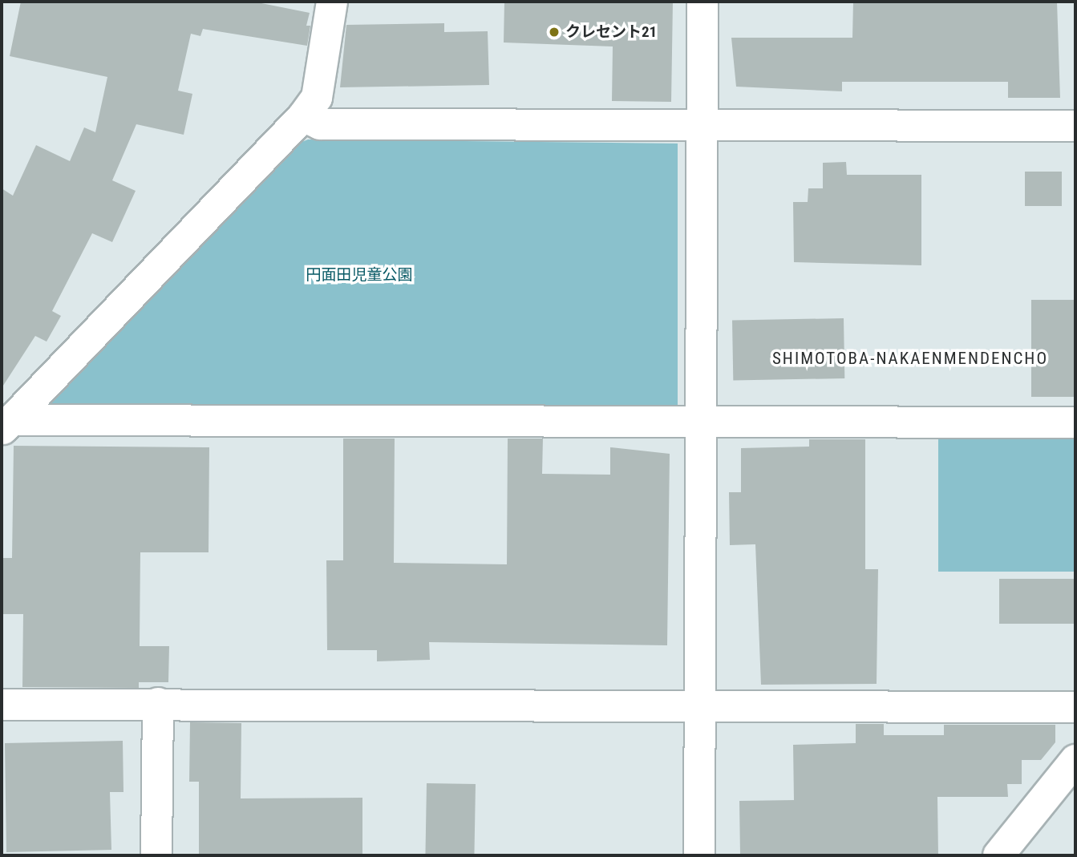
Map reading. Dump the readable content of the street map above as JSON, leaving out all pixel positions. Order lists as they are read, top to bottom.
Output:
{
  "districts": ["SHIMOTOBA-NAKAENMENDENCHO"],
  "parks": ["円面田児童公園"],
  "places": ["クレセント21"]
}
